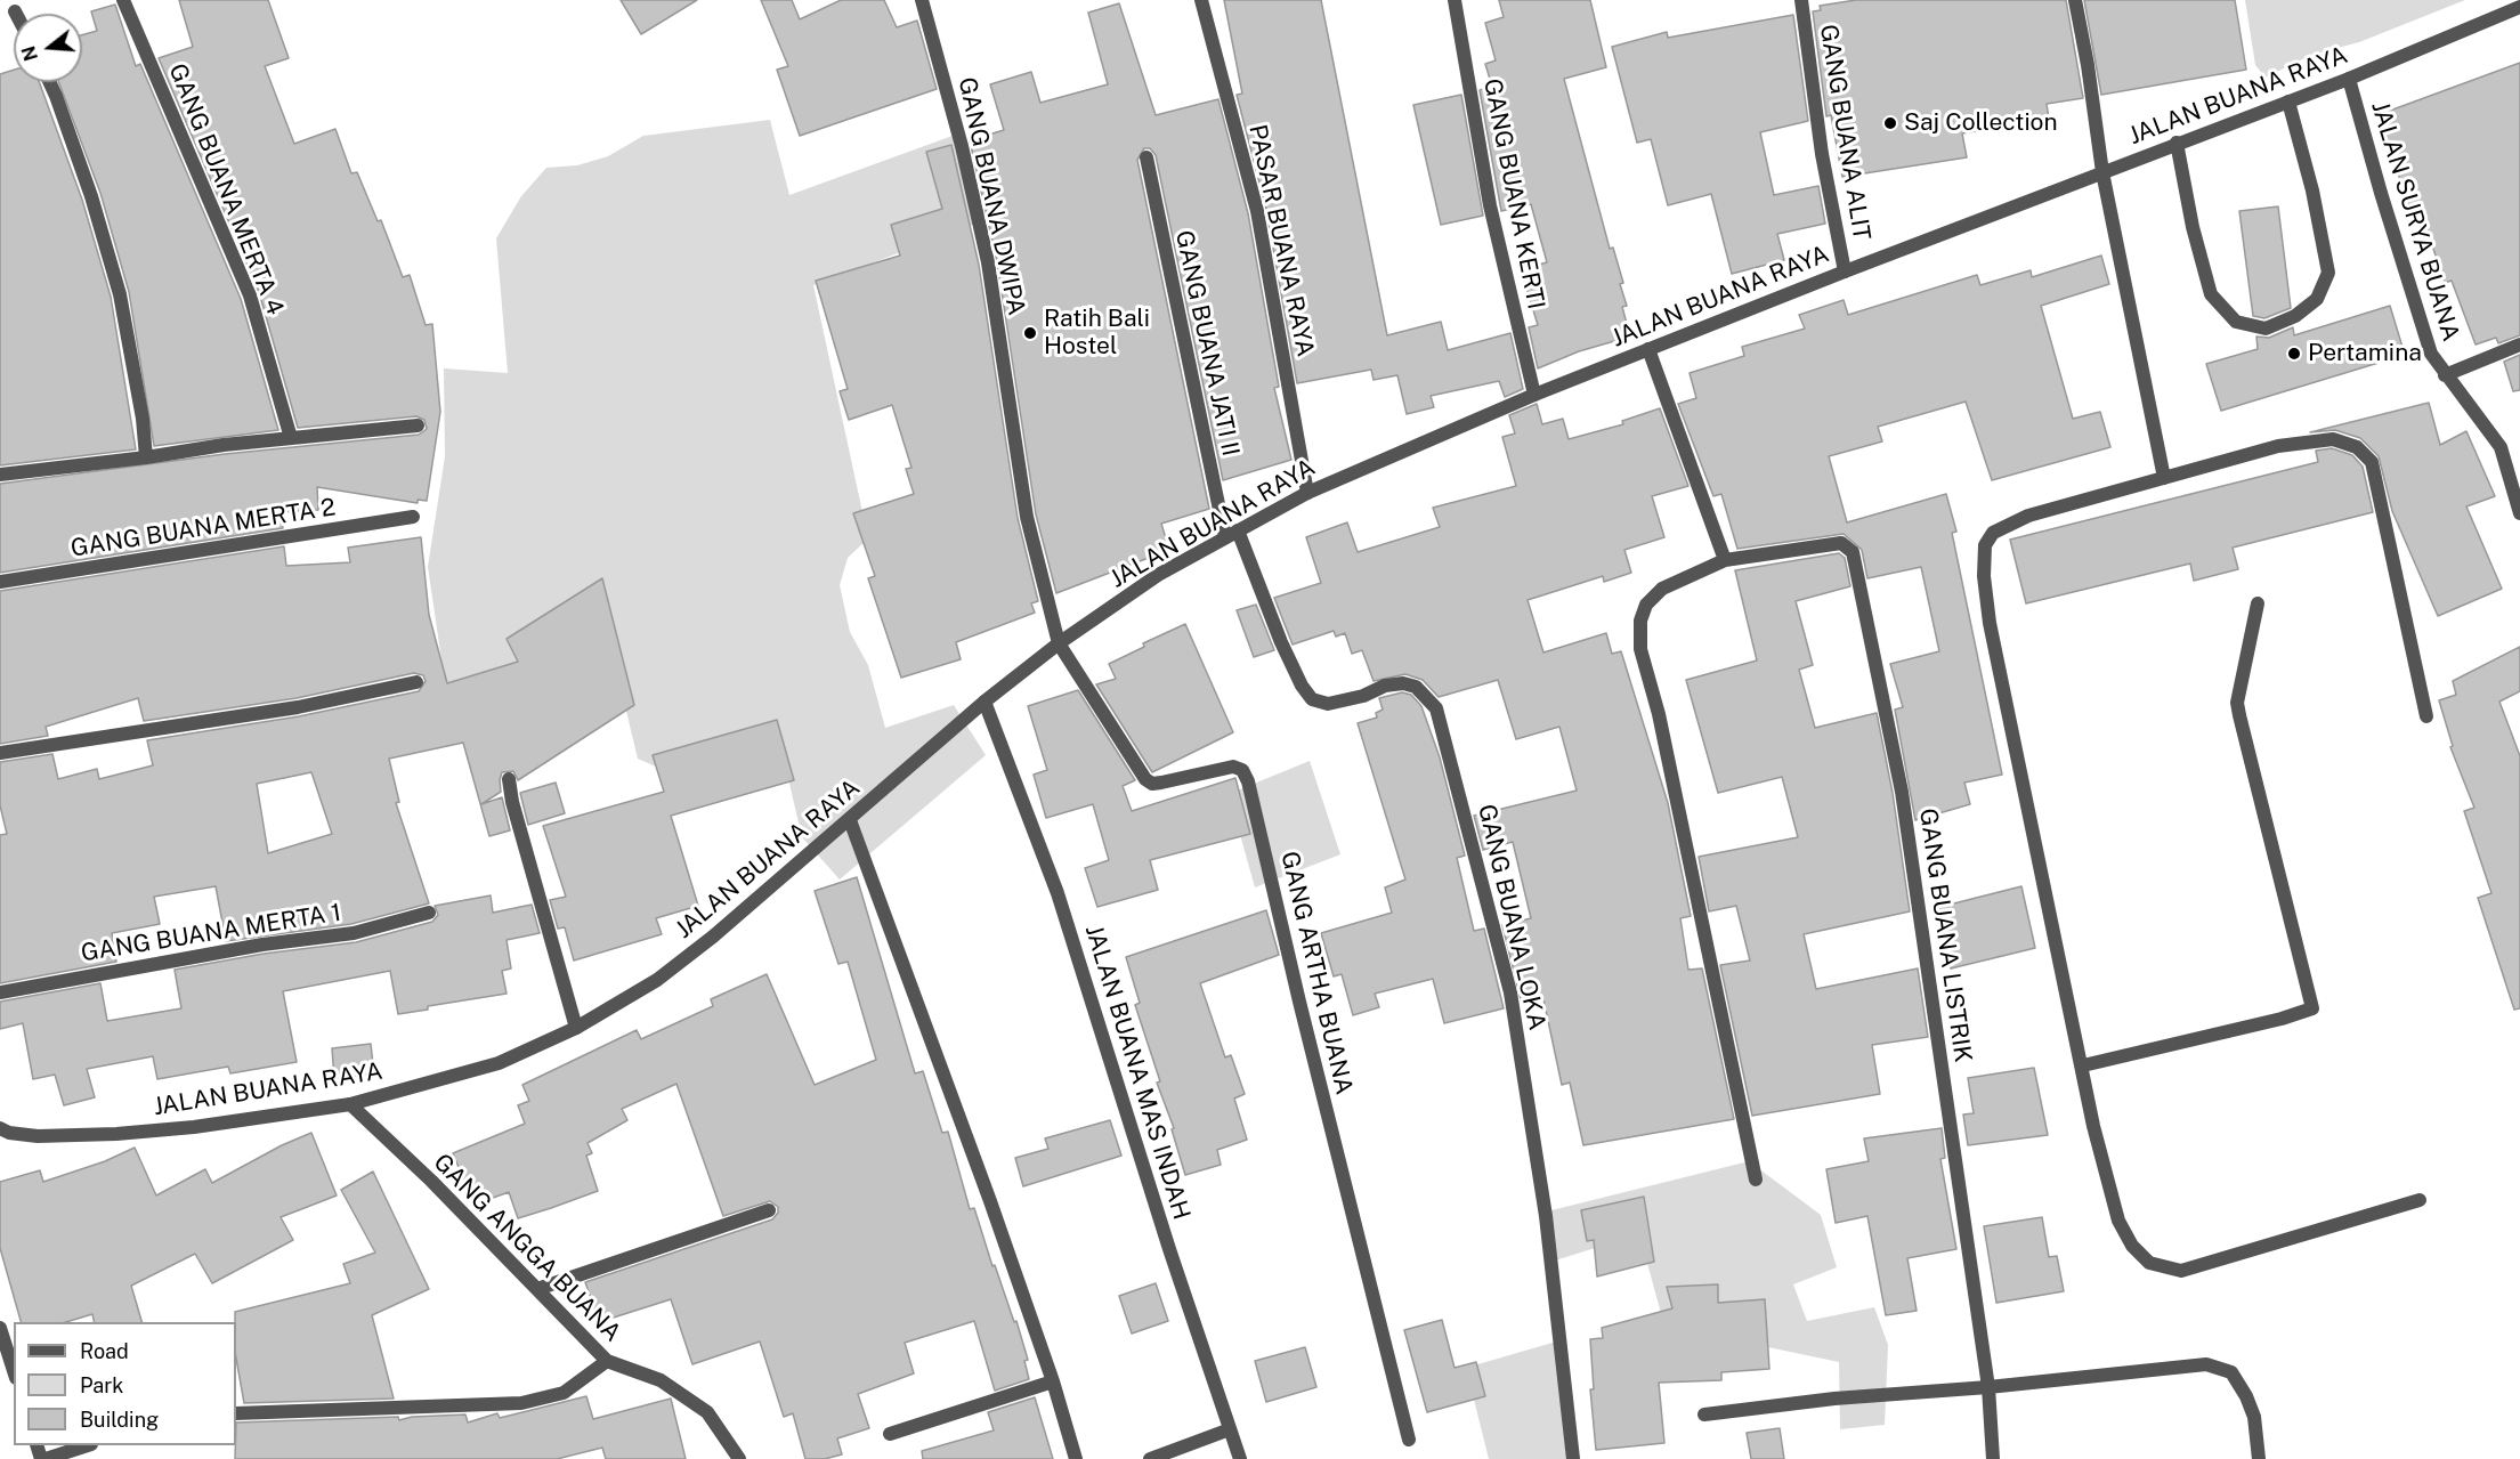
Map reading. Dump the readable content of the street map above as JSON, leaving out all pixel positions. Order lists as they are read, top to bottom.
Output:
{
  "streets": {
    "street": [
      "JALAN BUANA RAYA",
      "GANG BUANA ALIT",
      "GANG BUANA MERTA 4",
      "GANG BUANA KERTI",
      "GANG BUANA DWIPA",
      "JALAN SURYA BUANA",
      "PASAR BUANA RAYA",
      "GANG BUANA JATI II",
      "GANG BUANA MERTA 2",
      "GANG BUANA LOKA",
      "GANG BUANA MERTA 1",
      "GANG BUANA LISTRIK",
      "GANG ARTHA BUANA",
      "JALAN BUANA MAS INDAH",
      "GANG ANGGA BUANA"
    ]
  },
  "crossings": [
    ["JALAN BUANA RAYA", "GANG BUANA ALIT"],
    ["JALAN BUANA RAYA", "GANG BUANA KERTI"],
    ["JALAN BUANA RAYA", "GANG BUANA DWIPA"],
    ["JALAN BUANA RAYA", "JALAN SURYA BUANA"],
    ["JALAN BUANA RAYA", "PASAR BUANA RAYA"],
    ["JALAN BUANA RAYA", "GANG BUANA JATI II"],
    ["JALAN BUANA RAYA", "GANG BUANA LOKA"],
    ["JALAN BUANA RAYA", "GANG ARTHA BUANA"],
    ["JALAN BUANA RAYA", "JALAN BUANA MAS INDAH"],
    ["JALAN BUANA RAYA", "GANG ANGGA BUANA"],
    ["GANG BUANA DWIPA", "GANG ARTHA BUANA"],
    ["GANG BUANA JATI II", "GANG BUANA LOKA"]
  ],
  "places": ["Saj Collection", "Ratih Bali Hostel", "Pertamina"],
  "legend": ["Road", "Park", "Building"],
  "north": "left"
}
